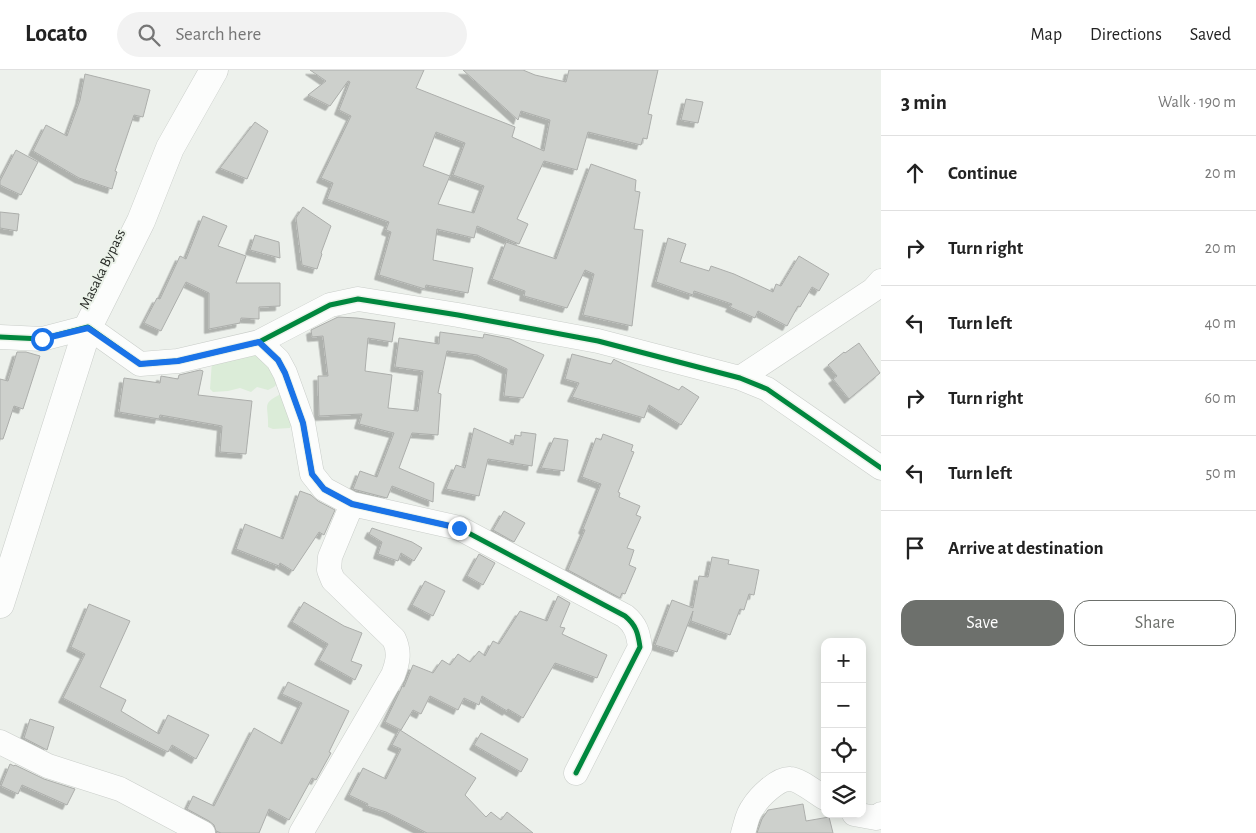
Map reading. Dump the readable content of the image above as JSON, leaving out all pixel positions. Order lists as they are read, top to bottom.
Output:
{
  "streets": {
    "highway": ["Masaka Bypass"]
  },
  "page": {
    "header": "Locato",
    "search": "Search here",
    "nav": ["Map", "Directions", "Saved"],
    "heading": ["3 min", "Walk · 190 m"],
    "list": [
      ["Continue", "20 m"],
      ["Turn right", "20 m"],
      ["Turn left", "40 m"],
      ["Turn right", "60 m"],
      ["Turn left", "50 m"],
      "Arrive at destination"
    ],
    "buttons": ["Save", "Share"],
    "map_buttons": ["+", "−"]
  }
}
